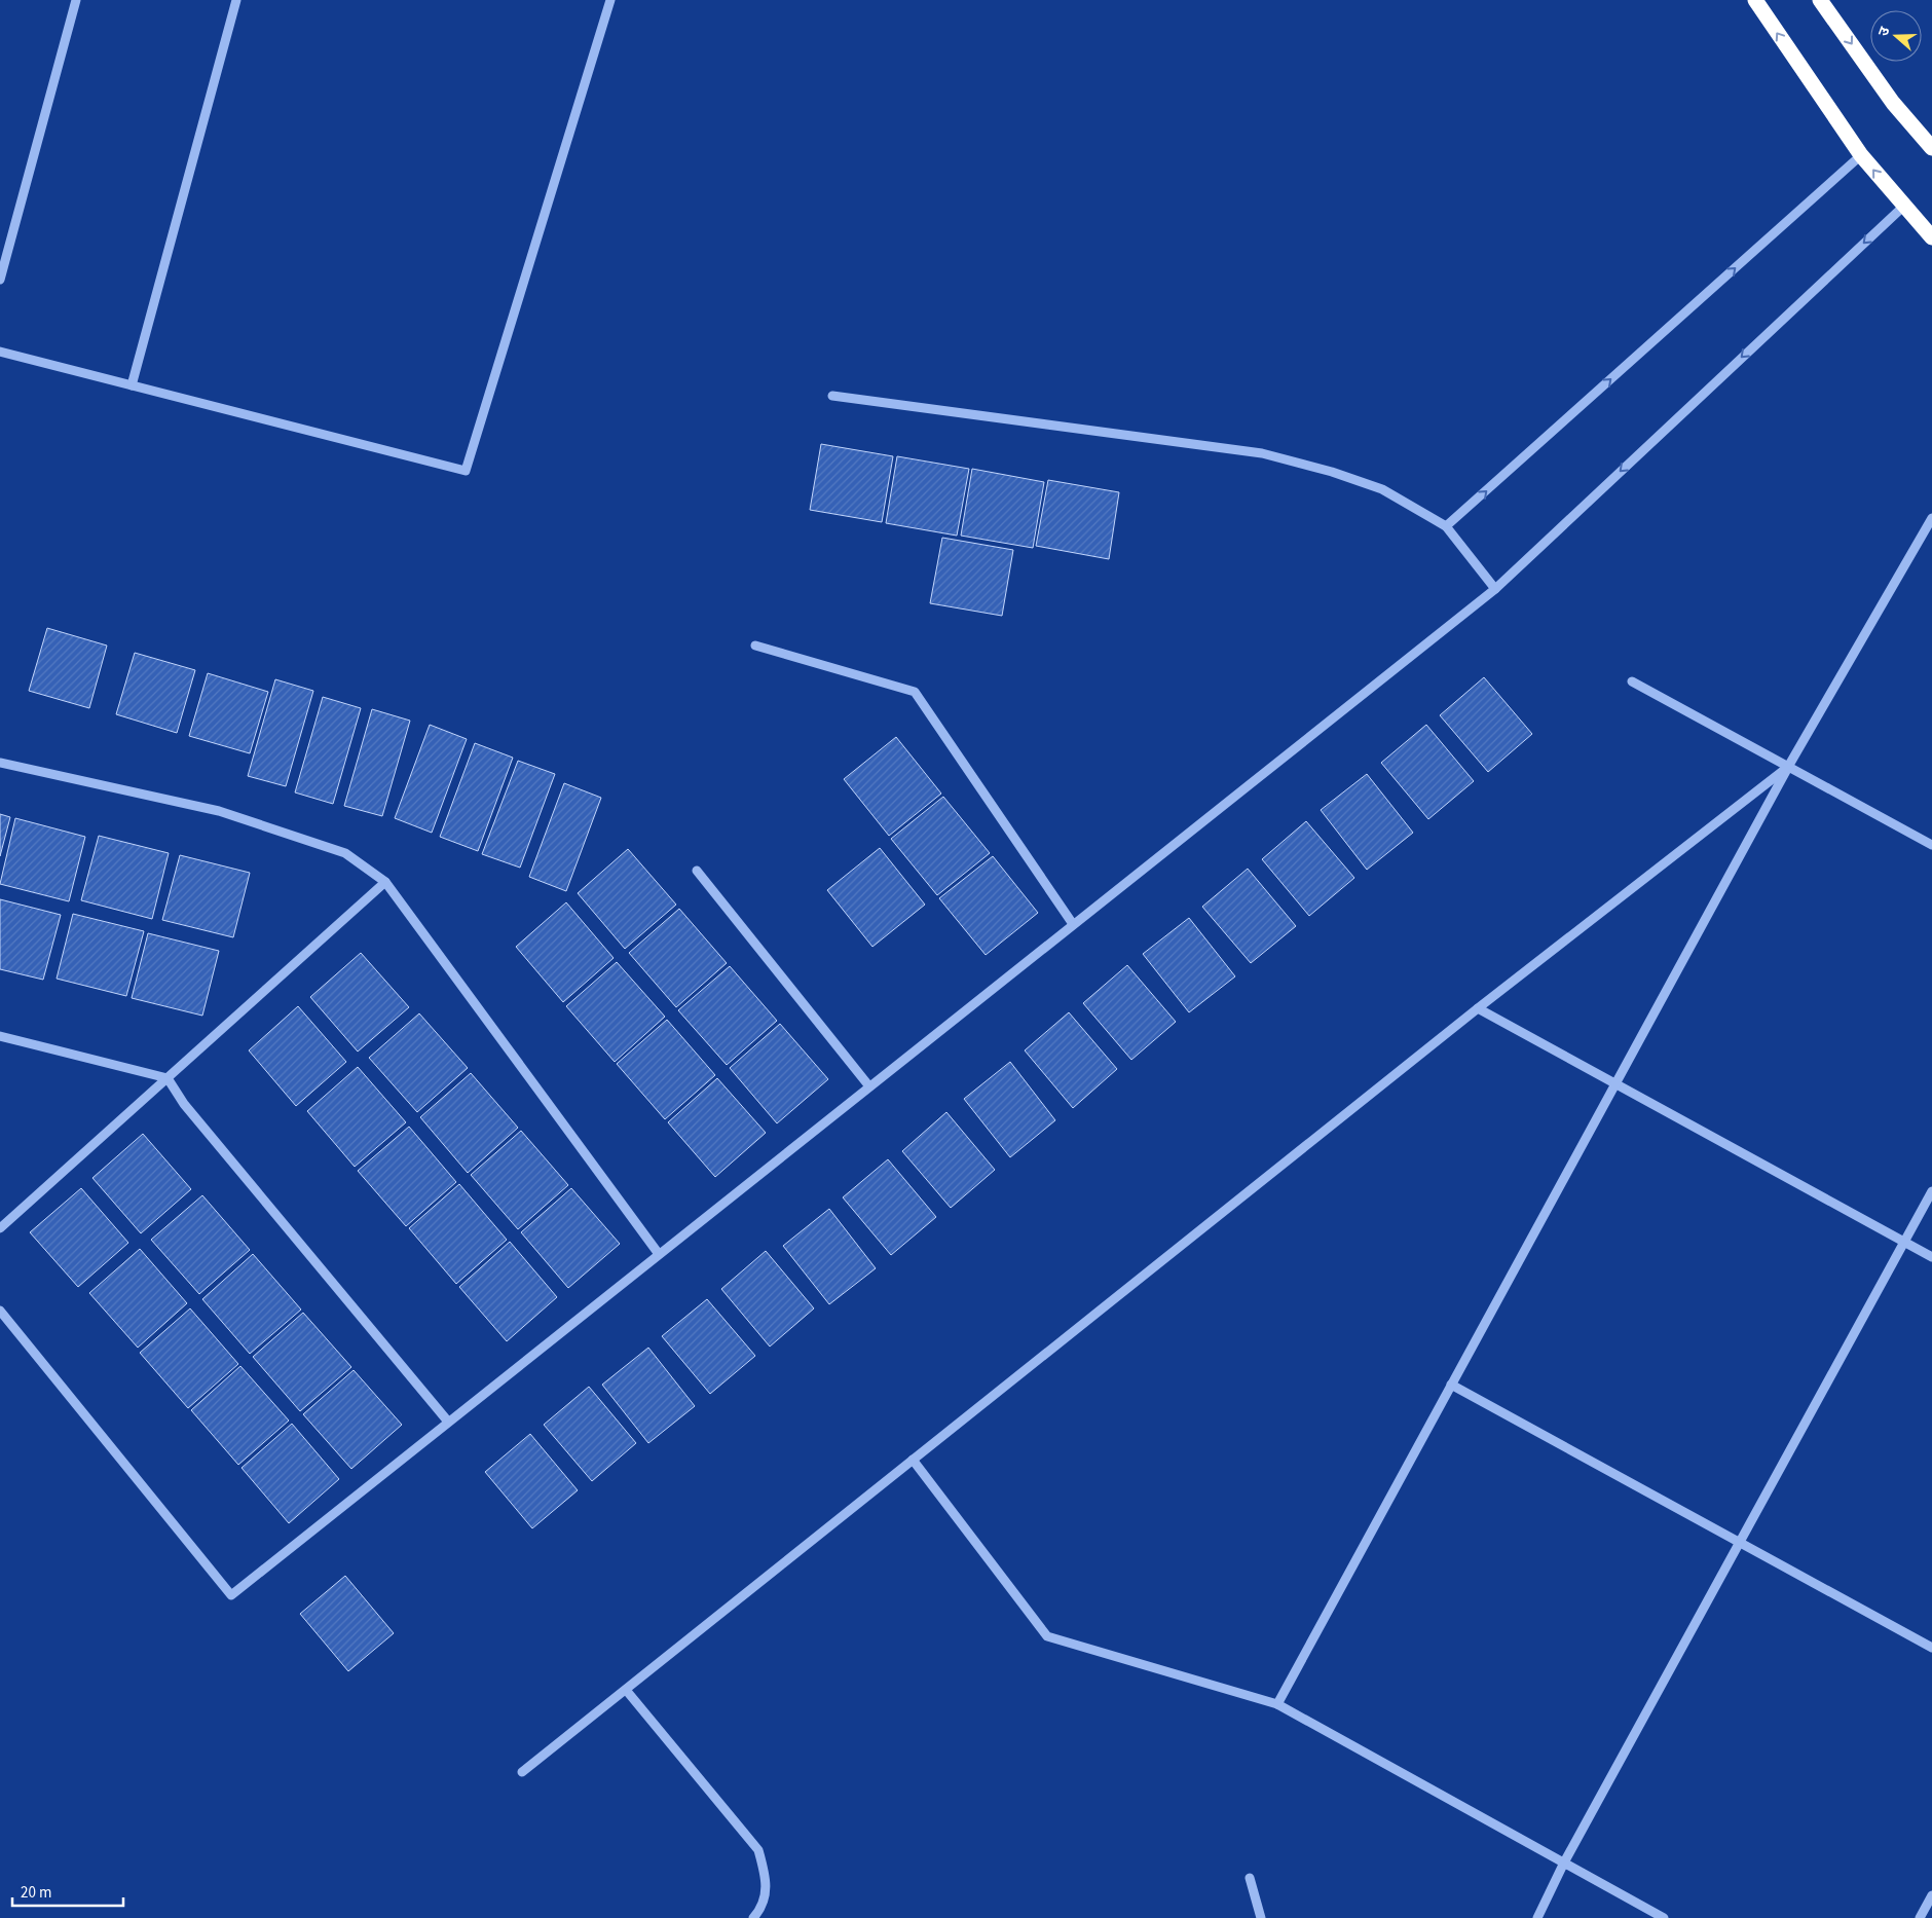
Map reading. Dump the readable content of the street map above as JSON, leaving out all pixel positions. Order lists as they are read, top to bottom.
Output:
{
  "scale_bar": "20 m",
  "north": "left"
}
